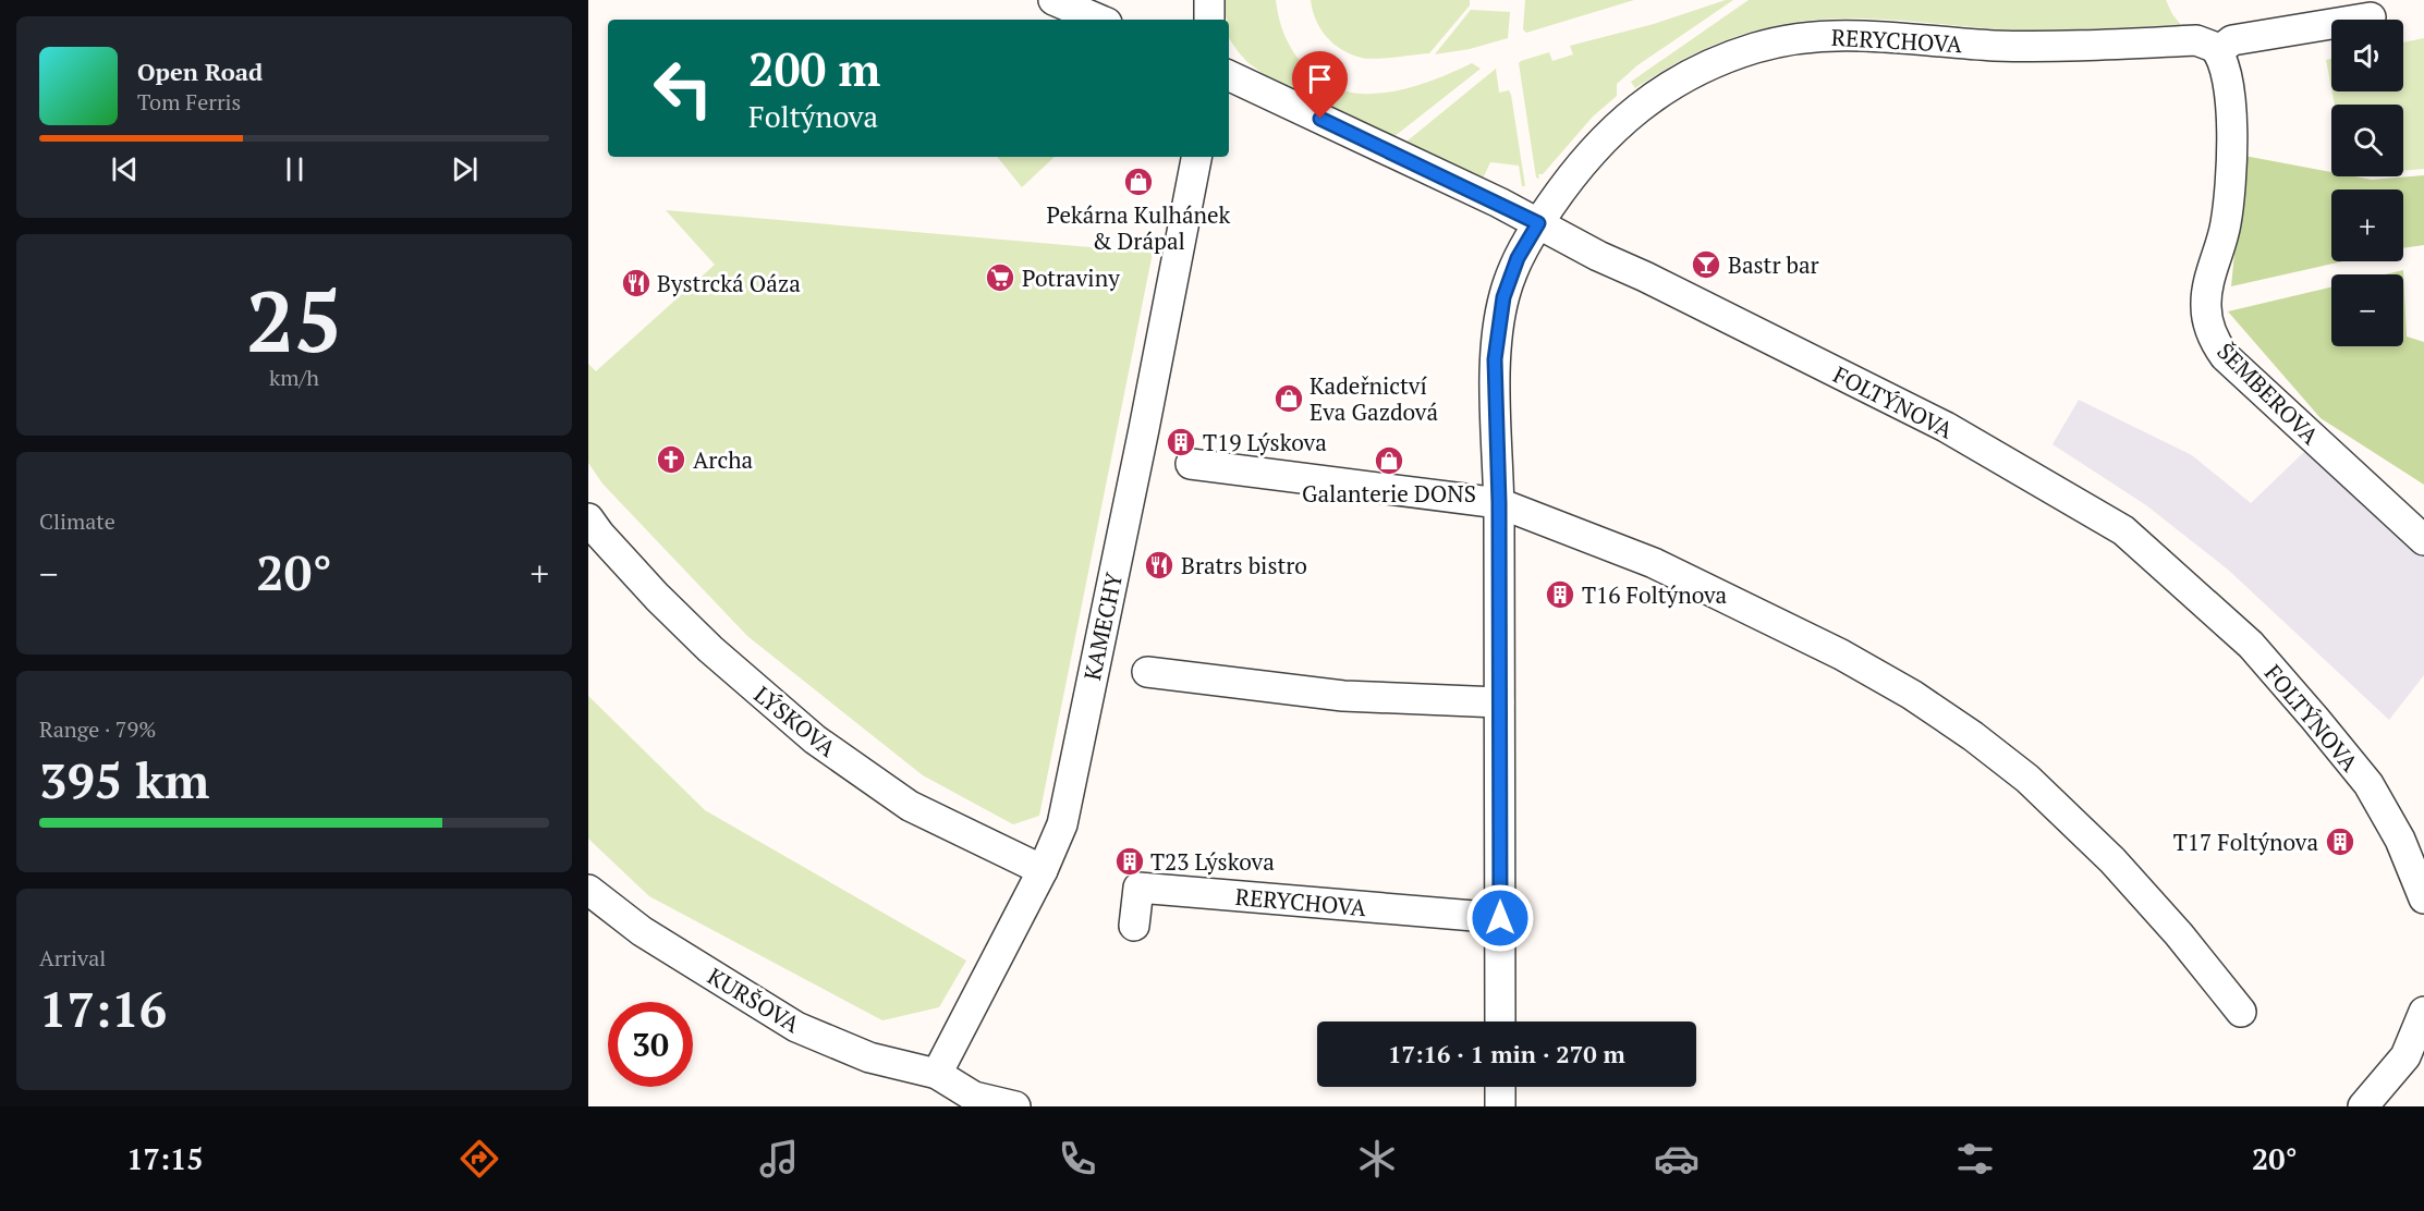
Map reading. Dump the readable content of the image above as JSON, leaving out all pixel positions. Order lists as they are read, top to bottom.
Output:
{
  "streets": {
    "street": [
      "RERYCHOVA",
      "ŠEMBEROVA",
      "FOLTÝNOVA",
      "KAMECHY",
      "LÝSKOVA",
      "KURŠOVA"
    ]
  },
  "crossings": [
    ["RERYCHOVA", "ŠEMBEROVA"],
    ["RERYCHOVA", "FOLTÝNOVA"],
    ["KAMECHY", "LÝSKOVA"],
    ["KAMECHY", "KURŠOVA"]
  ],
  "places": {
    "shop": ["Pekárna Kulhánek & Drápal", "Kadeřnictví Eva Gazdová", "Galanterie DONS"],
    "bar": ["Bastr bar"],
    "supermarket": ["Potraviny"],
    "restaurant": ["Bystrcká Oáza", "Bratrs bistro"],
    "building": [
      "T19 Lýskova",
      "T16 Foltýnova",
      "T17 Foltýnova",
      "T23 Lýskova"
    ],
    "church": ["Archa"]
  },
  "page": {
    "map_buttons": ["+", "−"],
    "turn": ["200 m", "Foltýnova"],
    "song": ["Open Road", "Tom Ferris"],
    "tile": [
      ["25", "km/h"],
      "Climate",
      ["Range · 79%", "395 km"],
      ["Arrival", "17:16"]
    ],
    "heat": ["−", "20°", "+"],
    "limit": "30",
    "trip": "17:16 · 1 min · 270 m",
    "tabs": ["17:15", "20°"]
  }
}
